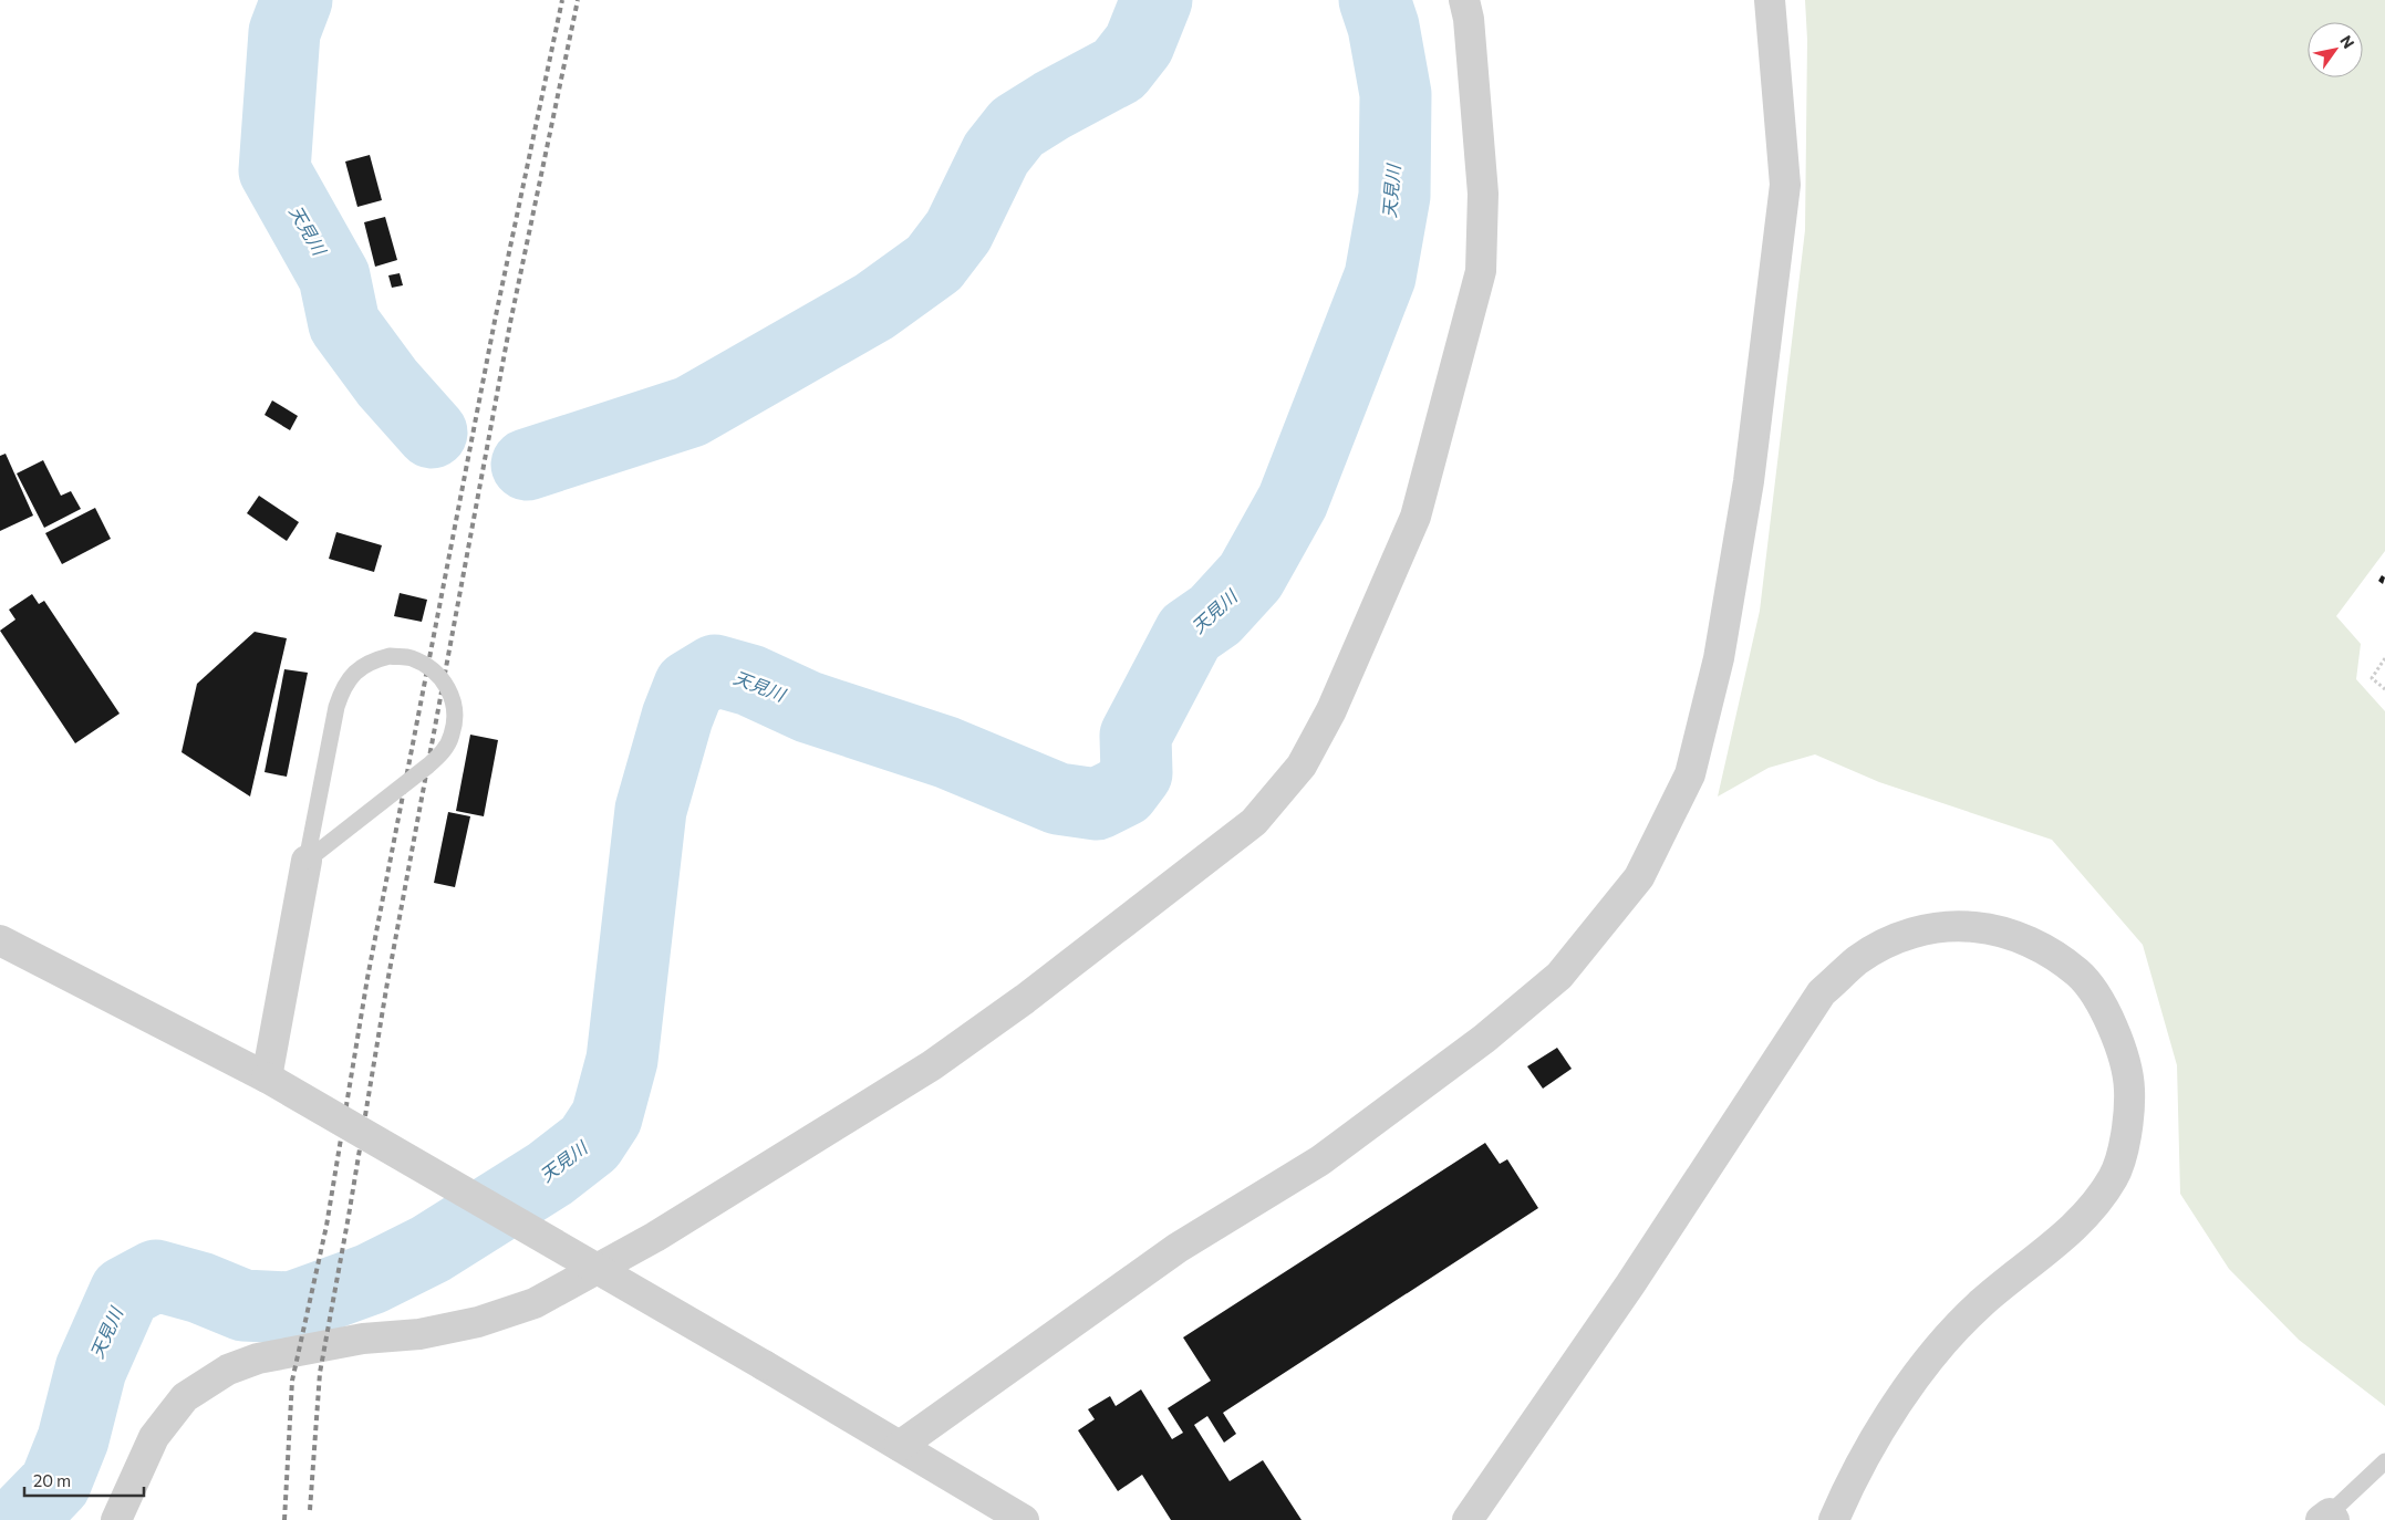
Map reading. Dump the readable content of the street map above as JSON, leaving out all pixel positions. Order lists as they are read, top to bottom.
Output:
{
  "water": ["天見川"],
  "scale_bar": "20 m",
  "north": "top right"
}
